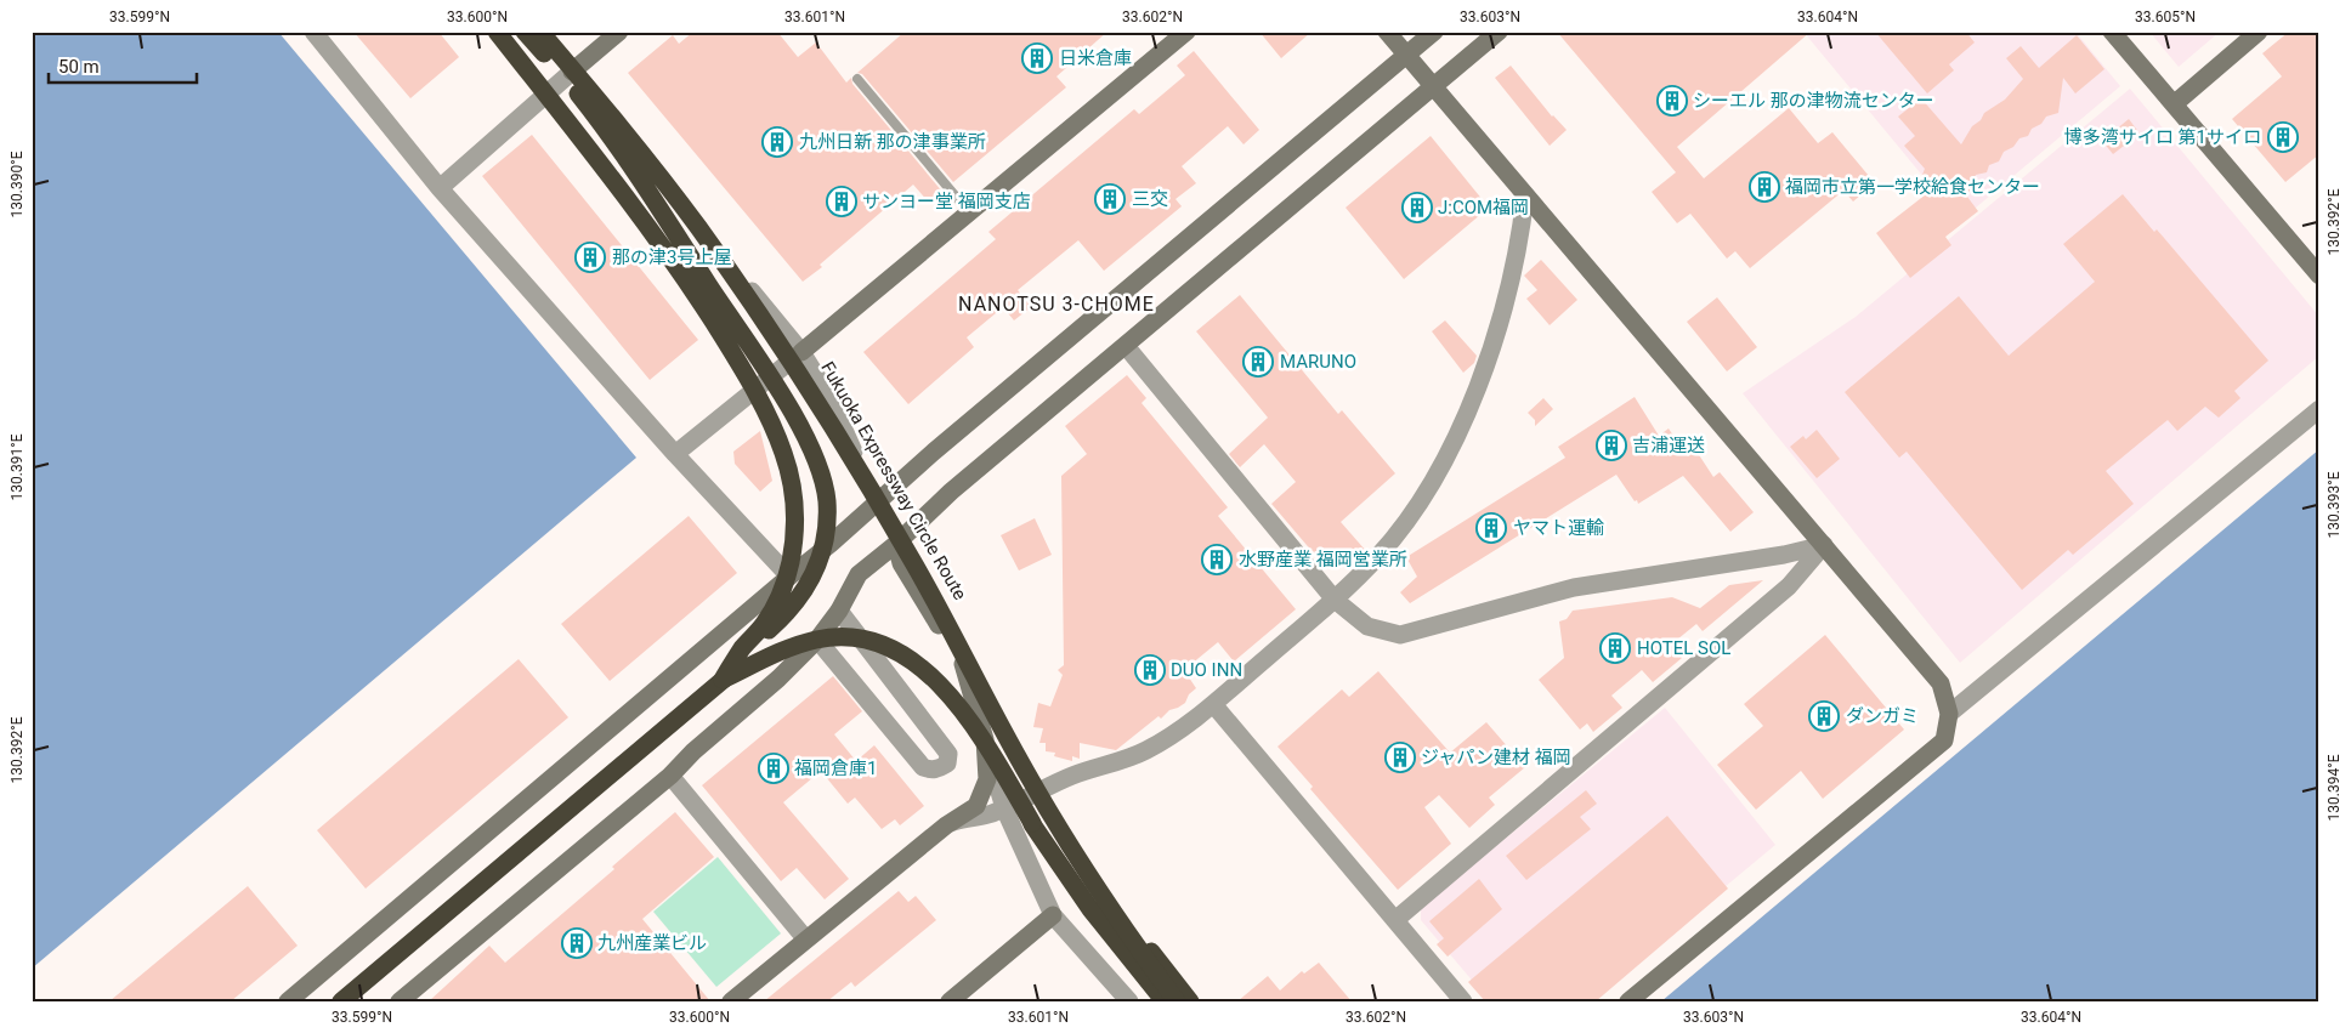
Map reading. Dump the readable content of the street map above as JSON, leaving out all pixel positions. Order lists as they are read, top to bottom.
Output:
{
  "streets": {
    "highway": ["Fukuoka Expressway Circle Route"]
  },
  "districts": ["NANOTSU 3-CHOME"],
  "places": {
    "building": [
      "日米倉庫",
      "シーエル 那の津物流センター",
      "博多湾サイロ 第1サイロ",
      "九州日新 那の津事業所",
      "福岡市立第一学校給食センター",
      "三交",
      "サンヨー堂 福岡支店",
      "J:COM福岡",
      "那の津3号上屋",
      "MARUNO",
      "吉浦運送",
      "ヤマト運輸",
      "水野産業 福岡営業所",
      "HOTEL SOL",
      "DUO INN",
      "ダンガミ",
      "ジャパン建材 福岡",
      "福岡倉庫1",
      "九州産業ビル"
    ]
  },
  "scale_bar": "50 m",
  "coordinates": [
    "33.599°N",
    "33.600°N",
    "33.601°N",
    "33.602°N",
    "33.603°N",
    "33.604°N",
    "33.605°N",
    "130.390°E",
    "130.392°E",
    "130.391°E",
    "130.393°E",
    "130.394°E"
  ]
}
